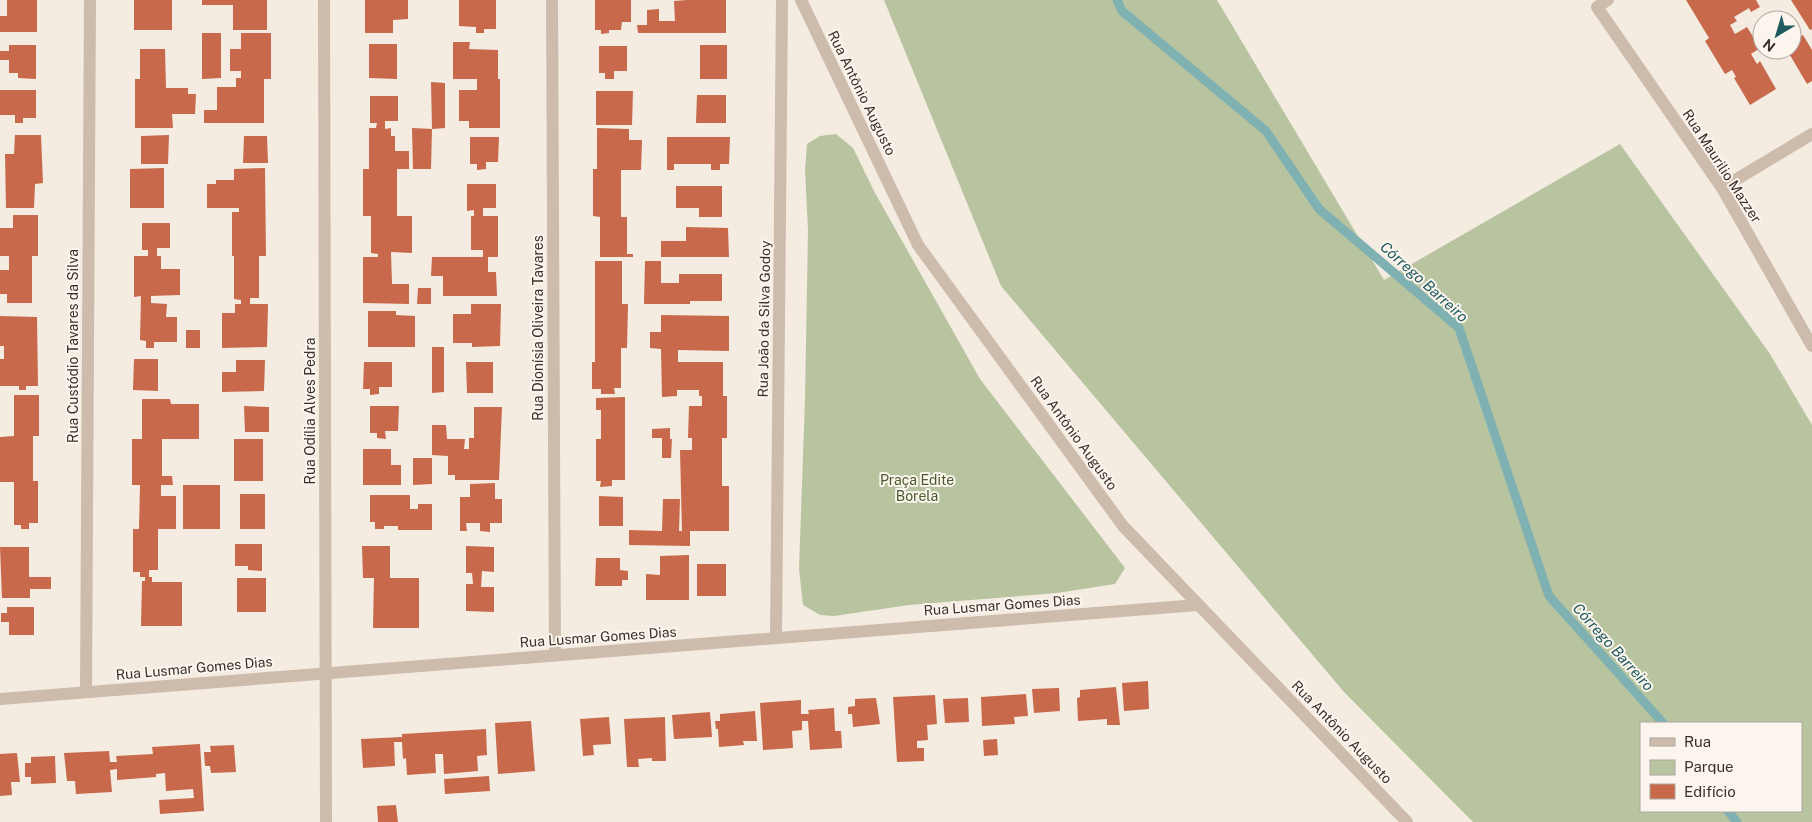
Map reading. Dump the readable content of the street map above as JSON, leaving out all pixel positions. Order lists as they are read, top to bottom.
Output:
{
  "streets": {
    "street": [
      "Rua Antônio Augusto",
      "Rua Maurilio Mazzer",
      "Rua João da Silva Godoy",
      "Rua Dionísia Oliveira Tavares",
      "Rua Custódio Tavares da Silva",
      "Rua Odília Alves Pedra",
      "Rua Lusmar Gomes Dias"
    ]
  },
  "crossings": [
    ["Rua Antônio Augusto", "Rua Lusmar Gomes Dias"],
    ["Rua João da Silva Godoy", "Rua Lusmar Gomes Dias"],
    ["Rua Dionísia Oliveira Tavares", "Rua Lusmar Gomes Dias"],
    ["Rua Custódio Tavares da Silva", "Rua Lusmar Gomes Dias"],
    ["Rua Odília Alves Pedra", "Rua Lusmar Gomes Dias"]
  ],
  "water": ["Córrego Barreiro"],
  "parks": ["Praça Edite Borela"],
  "legend": ["Rua", "Parque", "Edifício"],
  "north": "bottom left"
}
